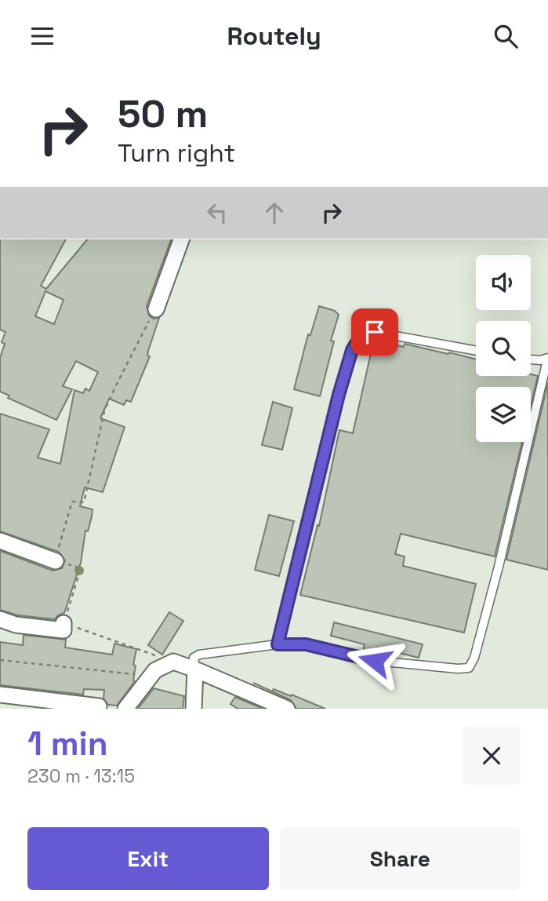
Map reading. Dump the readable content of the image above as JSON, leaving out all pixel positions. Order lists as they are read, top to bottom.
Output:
{
  "page": {
    "header": "Routely",
    "turn": ["50 m", "Turn right"],
    "heading": ["1 min", "230 m · 13:15"],
    "buttons": ["Exit", "Share"]
  }
}
